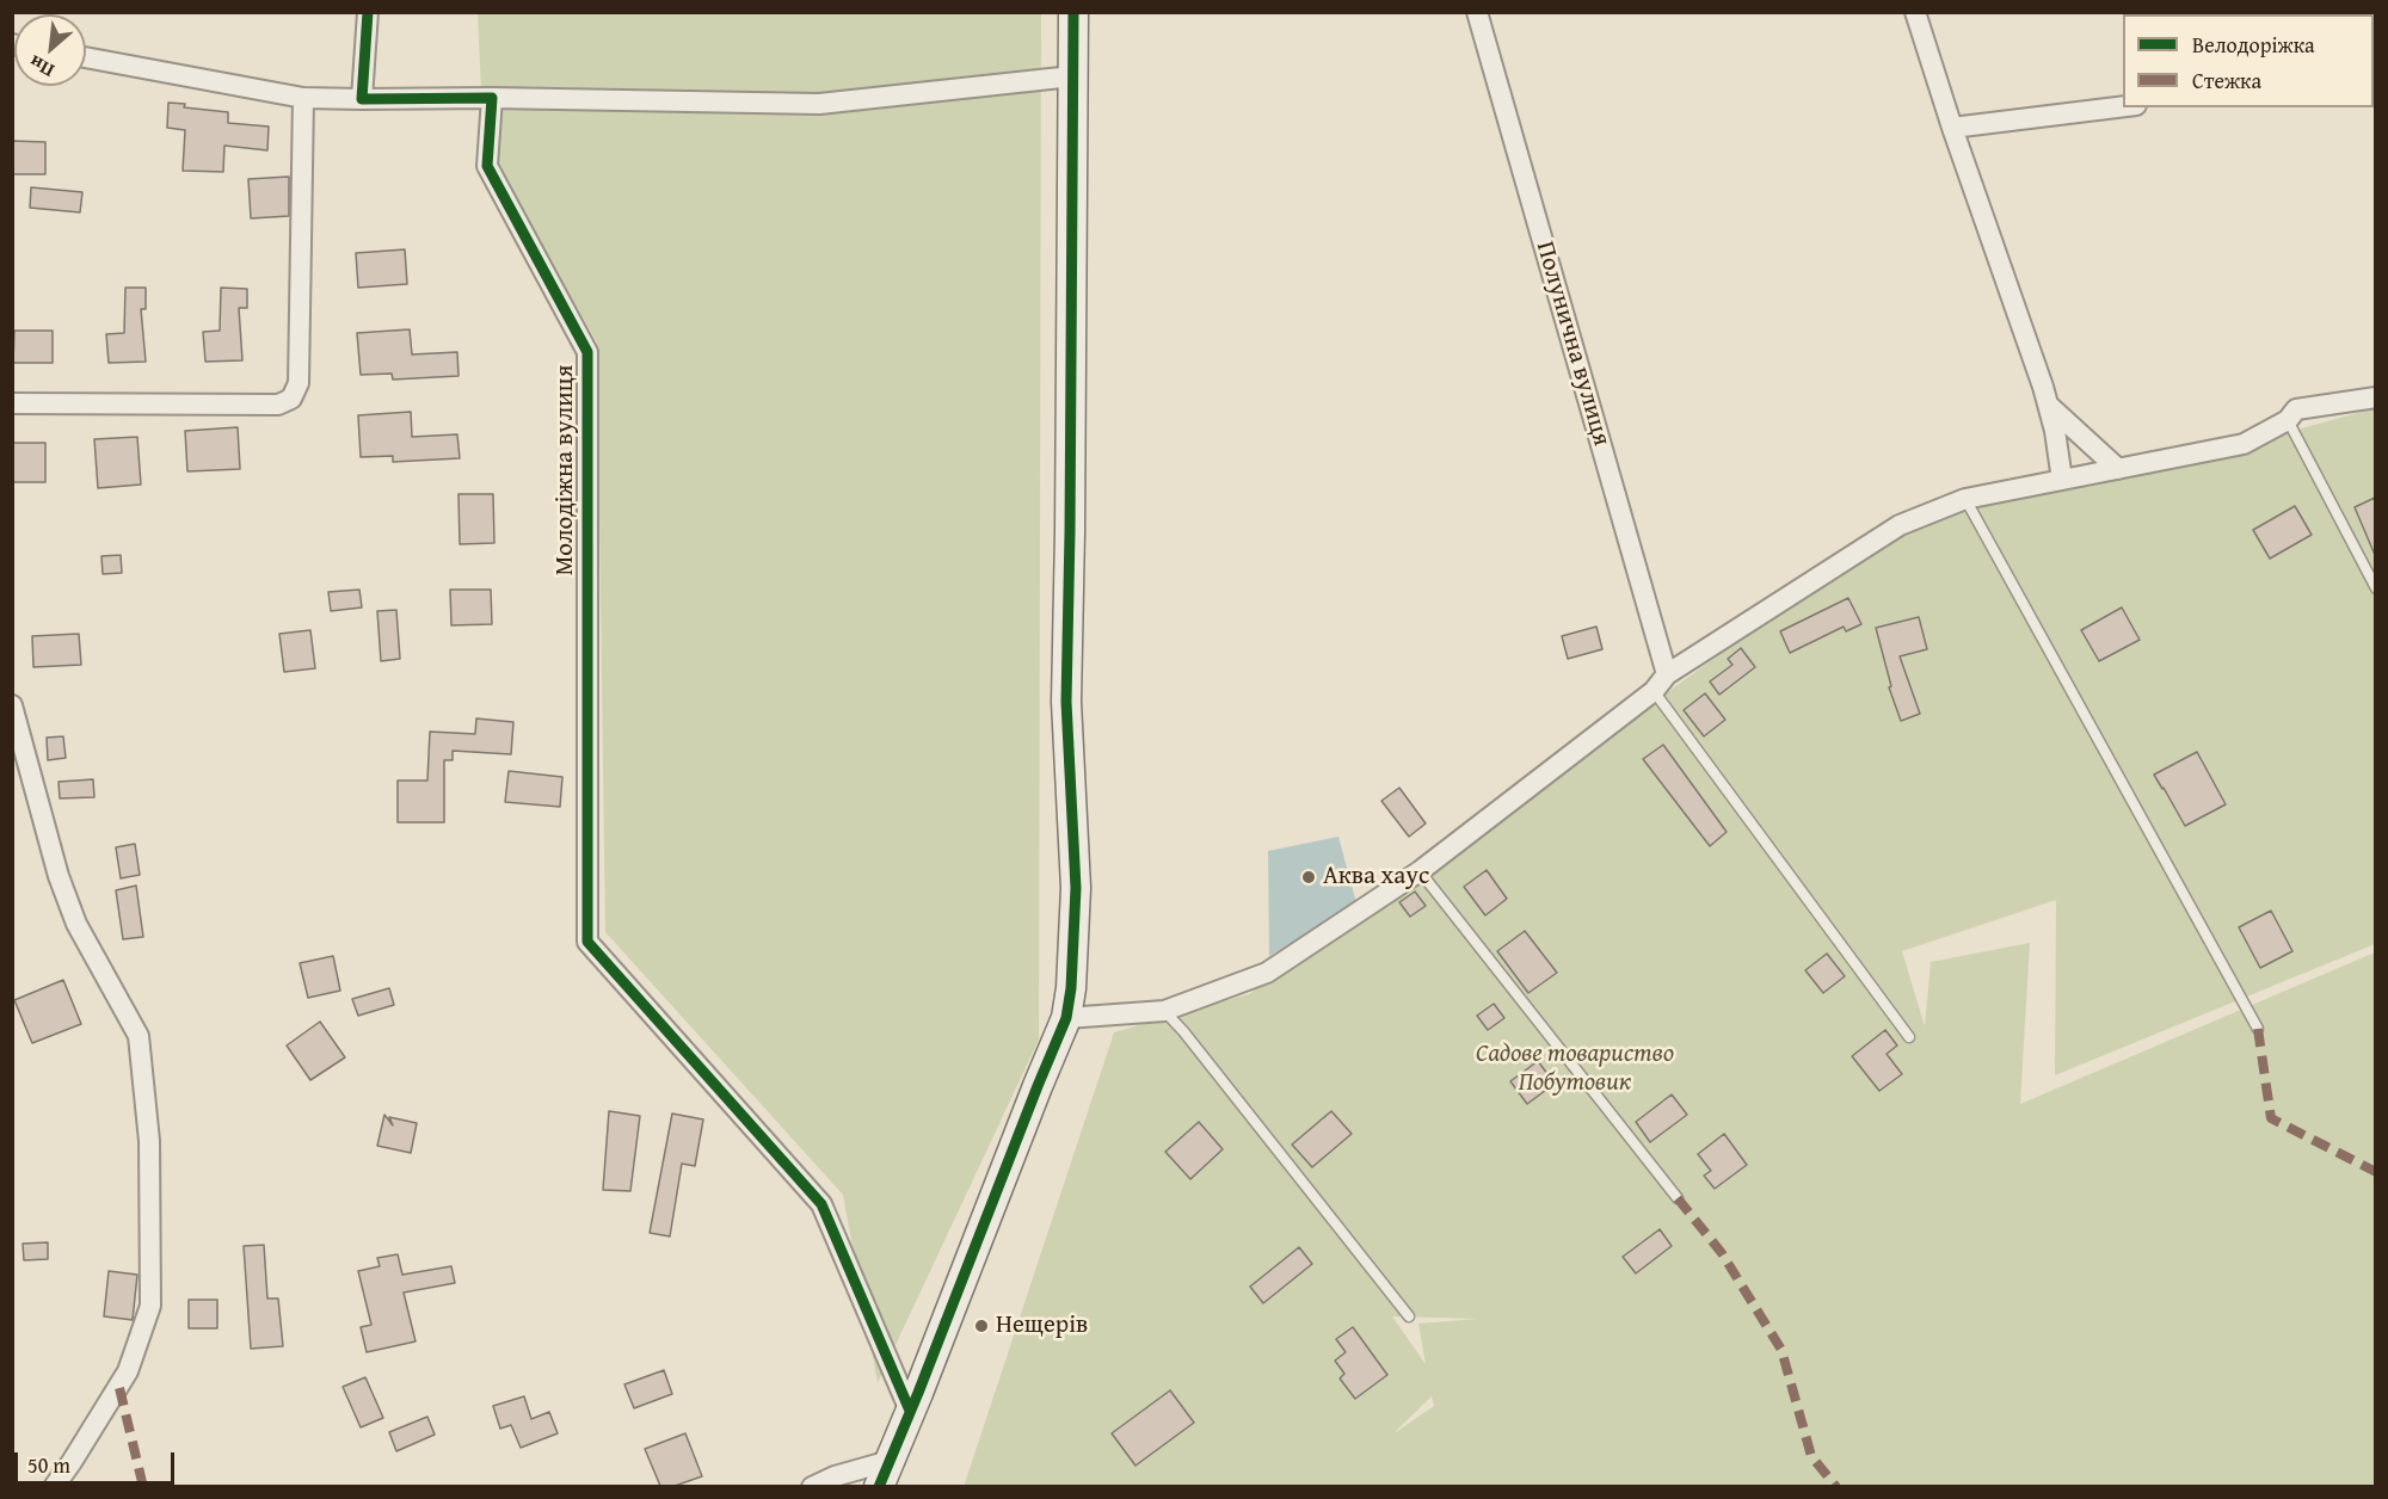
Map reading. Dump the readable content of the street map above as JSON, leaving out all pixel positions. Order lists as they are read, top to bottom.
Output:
{
  "streets": {
    "street": ["Полунична вулиця", "Молодіжна вулиця"]
  },
  "parks": ["Садове товариство Побутовик"],
  "places": ["Аква хаус", "Нещерів"],
  "legend": ["Велодоріжка", "Стежка"],
  "scale_bar": "50 m",
  "north": "bottom left"
}
